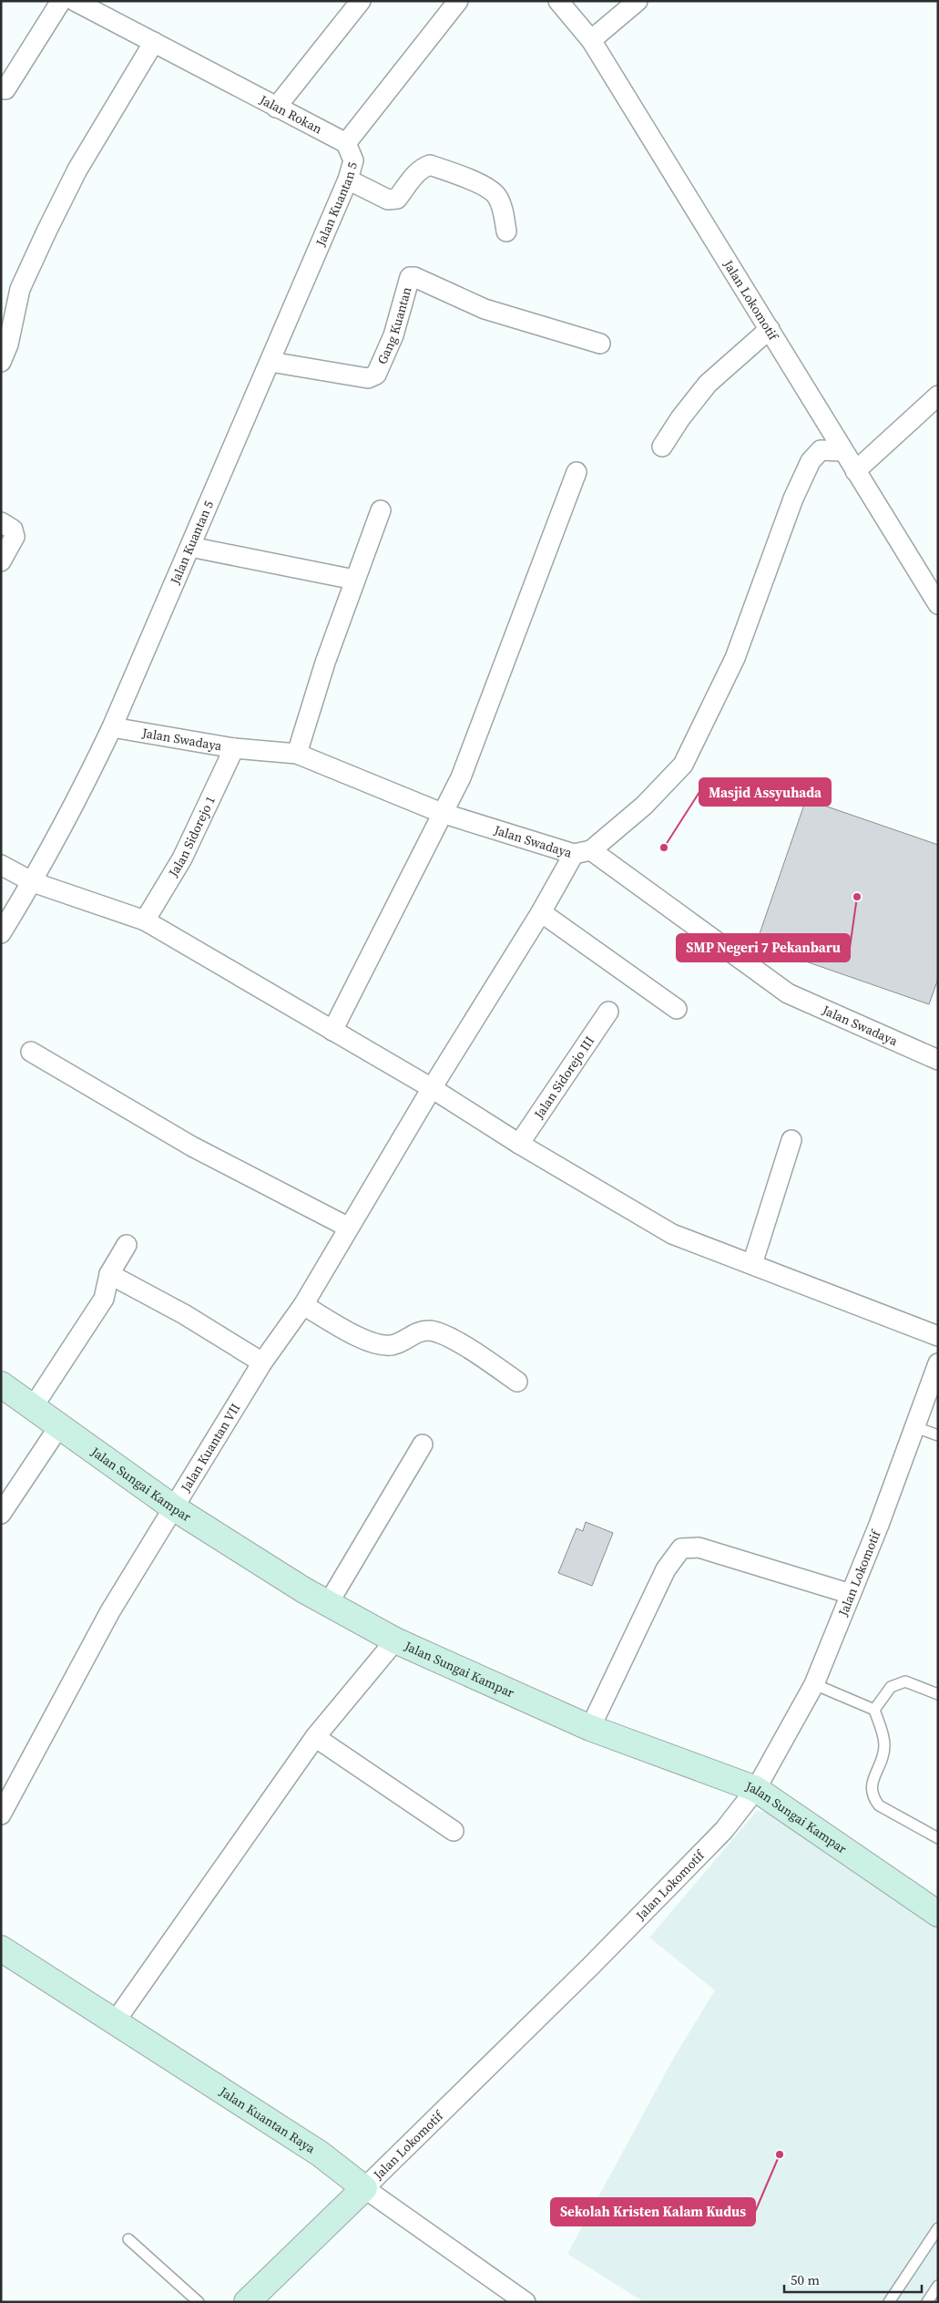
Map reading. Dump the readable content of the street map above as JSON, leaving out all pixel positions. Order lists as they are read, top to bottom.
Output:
{
  "streets": {
    "street": [
      "Jalan Rokan",
      "Jalan Kuantan 5",
      "Jalan Lokomotif",
      "Gang Kuantan",
      "Jalan Swadaya",
      "Jalan Sidorejo 1",
      "Jalan Sidorejo III",
      "Jalan Kuantan VII",
      "Jalan Sungai Kampar",
      "Jalan Kuantan Raya"
    ]
  },
  "crossings": [
    ["Jalan Rokan", "Jalan Kuantan 5"],
    ["Jalan Kuantan 5", "Gang Kuantan"],
    ["Jalan Kuantan 5", "Jalan Swadaya"],
    ["Jalan Lokomotif", "Jalan Kuantan VII"],
    ["Jalan Lokomotif", "Jalan Sungai Kampar"],
    ["Jalan Lokomotif", "Jalan Kuantan Raya"],
    ["Jalan Swadaya", "Jalan Sidorejo 1"],
    ["Jalan Swadaya", "Jalan Kuantan VII"],
    ["Jalan Kuantan VII", "Jalan Sungai Kampar"]
  ],
  "places": ["Masjid Assyuhada", "SMP Negeri 7 Pekanbaru", "Sekolah Kristen Kalam Kudus"],
  "scale_bar": "50 m"
}
